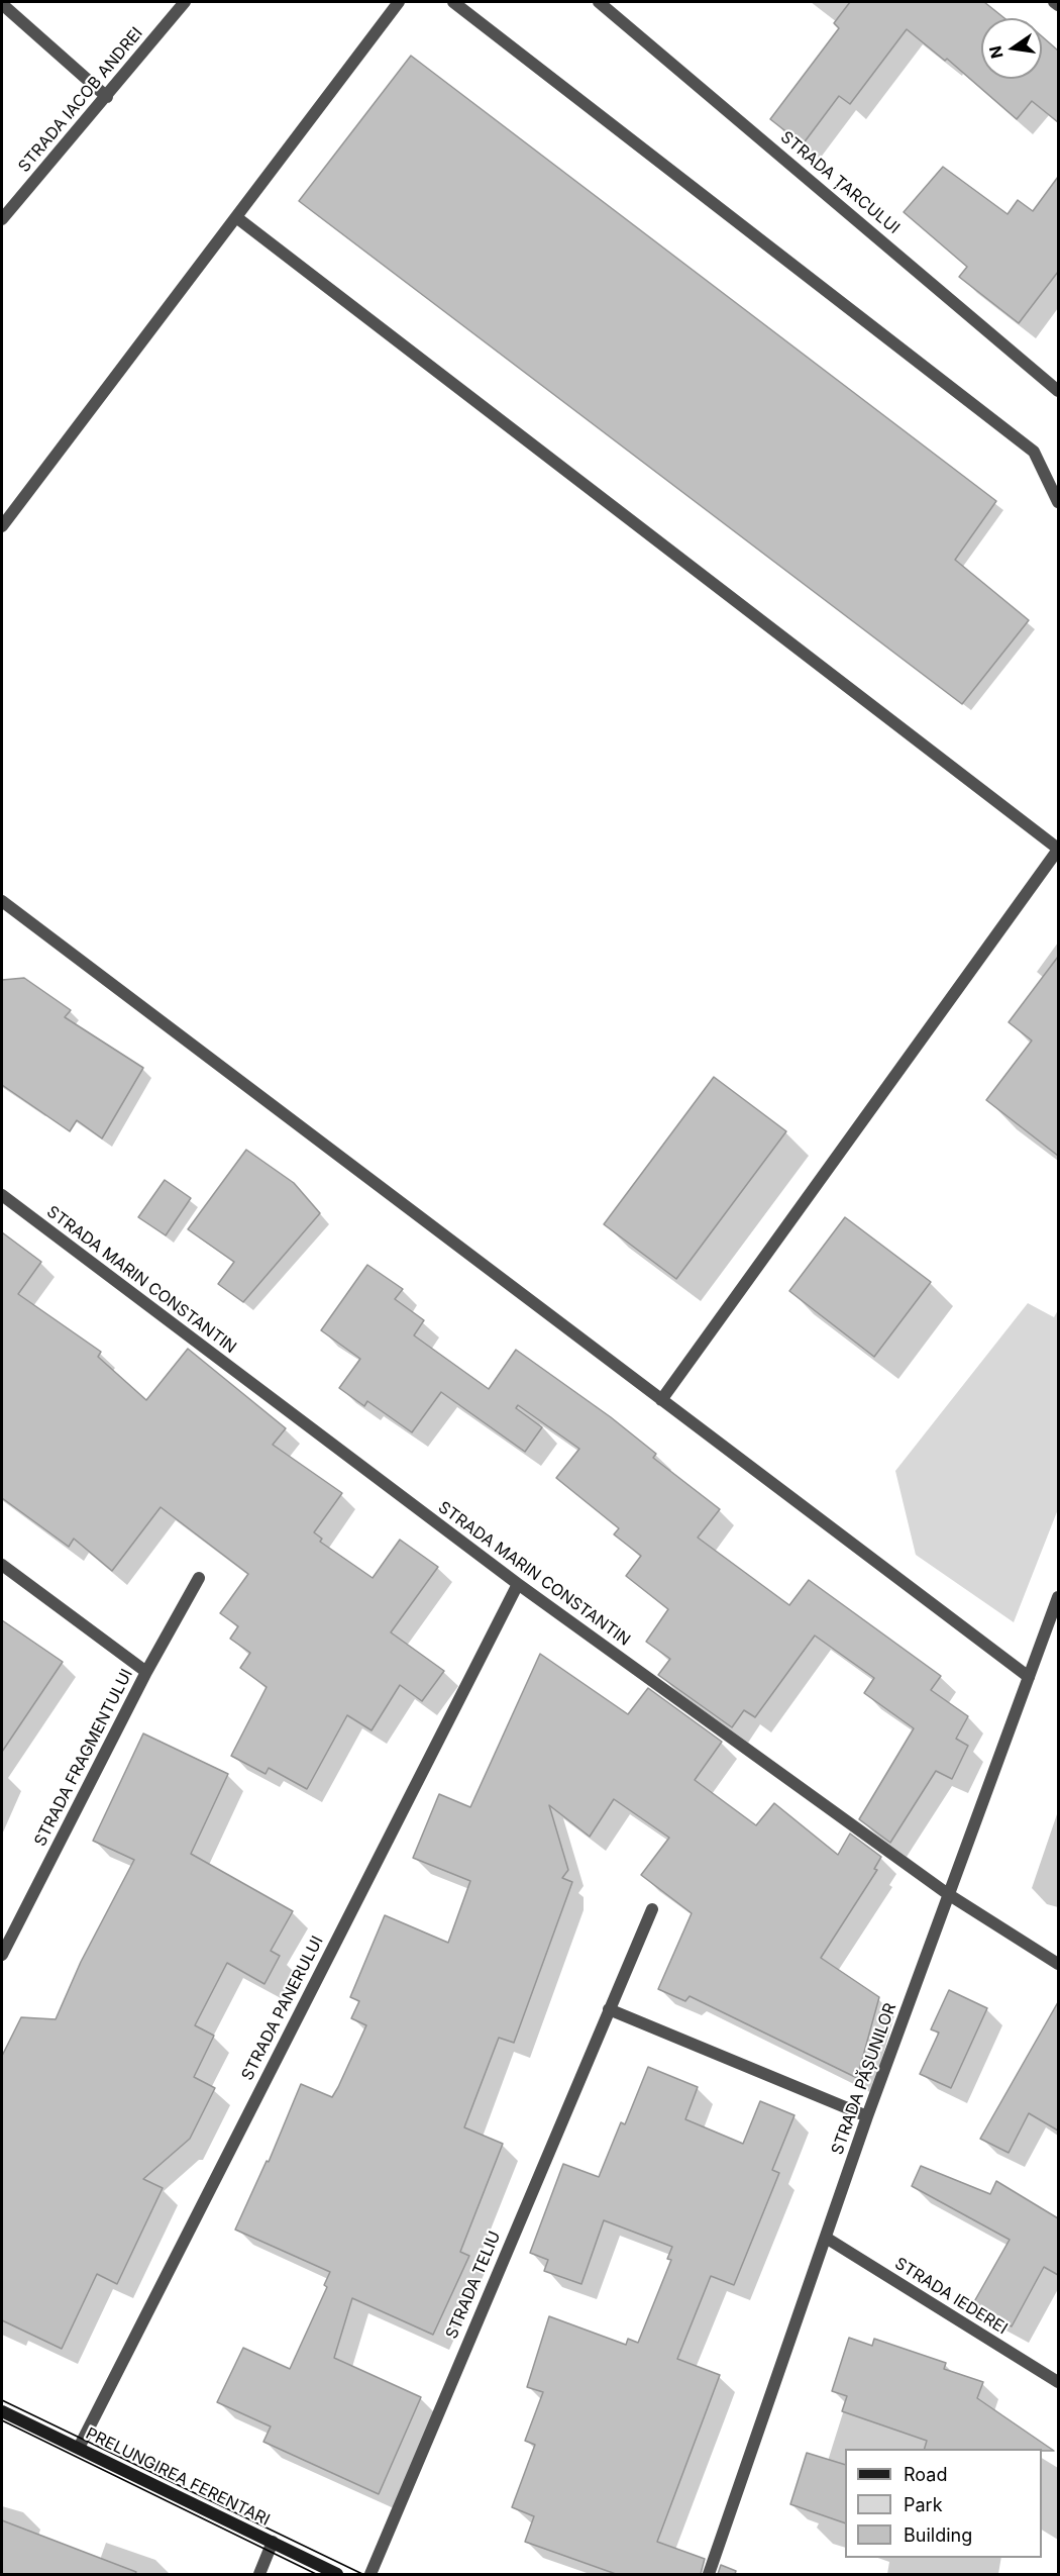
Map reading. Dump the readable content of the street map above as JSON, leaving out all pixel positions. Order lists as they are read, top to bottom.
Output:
{
  "streets": {
    "main road": ["PRELUNGIREA FERENTARI"],
    "street": [
      "STRADA IACOB ANDREI",
      "STRADA ȚARCULUI",
      "STRADA MARIN CONSTANTIN",
      "STRADA FRAGMENTULUI",
      "STRADA PANERULUI",
      "STRADA PĂȘUNILOR",
      "STRADA TELIU",
      "STRADA IEDEREI"
    ]
  },
  "crossings": [
    ["STRADA MARIN CONSTANTIN", "STRADA PANERULUI"],
    ["STRADA MARIN CONSTANTIN", "STRADA PĂȘUNILOR"],
    ["STRADA PANERULUI", "PRELUNGIREA FERENTARI"],
    ["STRADA PĂȘUNILOR", "STRADA IEDEREI"]
  ],
  "legend": ["Road", "Park", "Building"],
  "north": "left"
}
